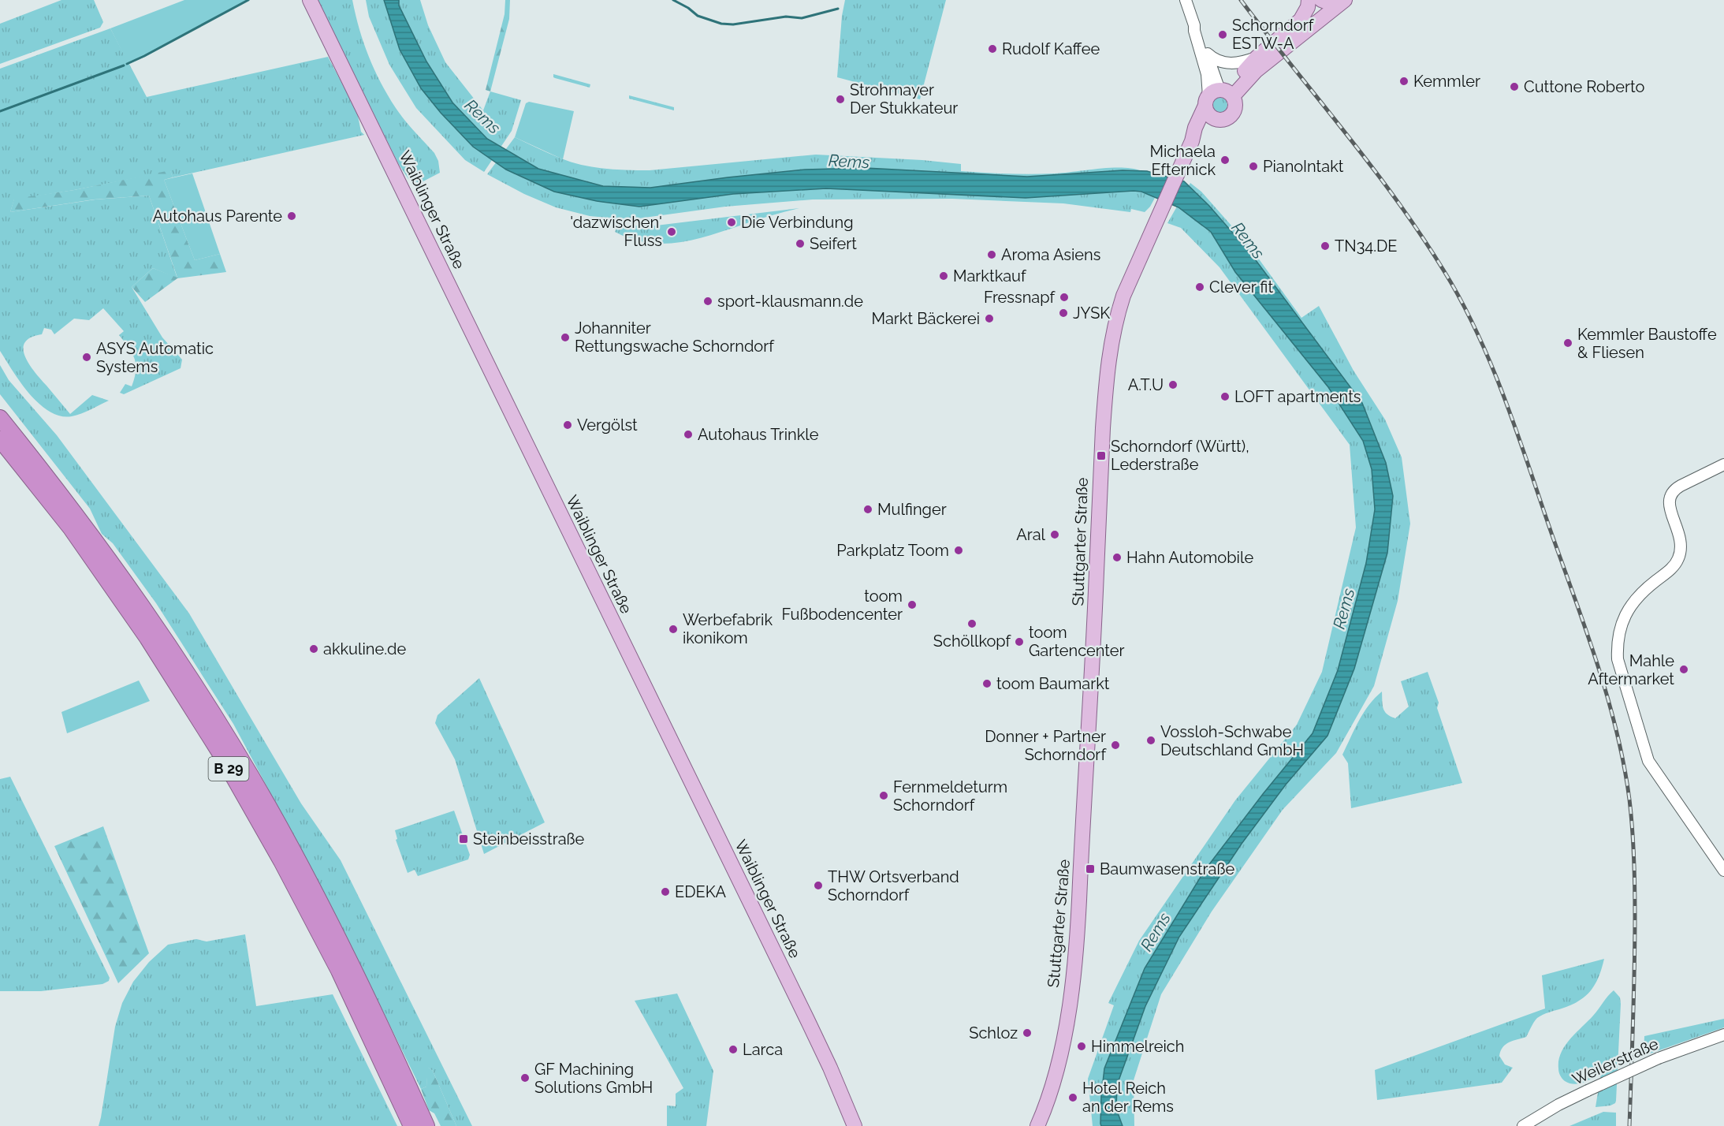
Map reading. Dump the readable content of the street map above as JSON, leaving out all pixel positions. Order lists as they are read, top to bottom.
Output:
{
  "streets": {
    "highway": ["B 29"],
    "main road": ["Waiblinger Straße", "Stuttgarter Straße"],
    "street": ["Weilerstraße"]
  },
  "water": ["Rems"],
  "places": {
    "other": [
      "Schorndorf ESTW-A",
      "Rudolf Kaffee",
      "Kemmler",
      "Cuttone Roberto",
      "Strohmayer Der Stukkateur",
      "Michaela Efternick",
      "PianoIntakt",
      "Autohaus Parente",
      "Die Verbindung",
      "'dazwischen' Fluss",
      "Seifert",
      "TN34.DE",
      "Aroma Asiens",
      "Marktkauf",
      "Clever fit",
      "Fressnapf",
      "sport-klausmann.de",
      "JYSK",
      "Markt Bäckerei",
      "Johanniter Rettungswache Schorndorf",
      "Kemmler Baustoffe & Fliesen",
      "ASYS Automatic Systems",
      "A.T.U",
      "LOFT apartments",
      "Vergölst",
      "Autohaus Trinkle",
      "Mulfinger",
      "Aral",
      "Parkplatz Toom",
      "Hahn Automobile",
      "toom Fußbodencenter",
      "Schöllkopf",
      "Werbefabrik ikonikom",
      "toom Gartencenter",
      "akkuline.de",
      "Mahle Aftermarket",
      "toom Baumarkt",
      "Vossloh-Schwabe Deutschland GmbH",
      "Donner + Partner Schorndorf",
      "Fernmeldeturm Schorndorf",
      "THW Ortsverband Schorndorf",
      "EDEKA",
      "Schloz",
      "Himmelreich",
      "Larca",
      "GF Machining Solutions GmbH",
      "Hotel Reich an der Rems"
    ],
    "transit": ["Schorndorf (Württ), Lederstraße", "Steinbeisstraße", "Baumwasenstraße"]
  }
}
